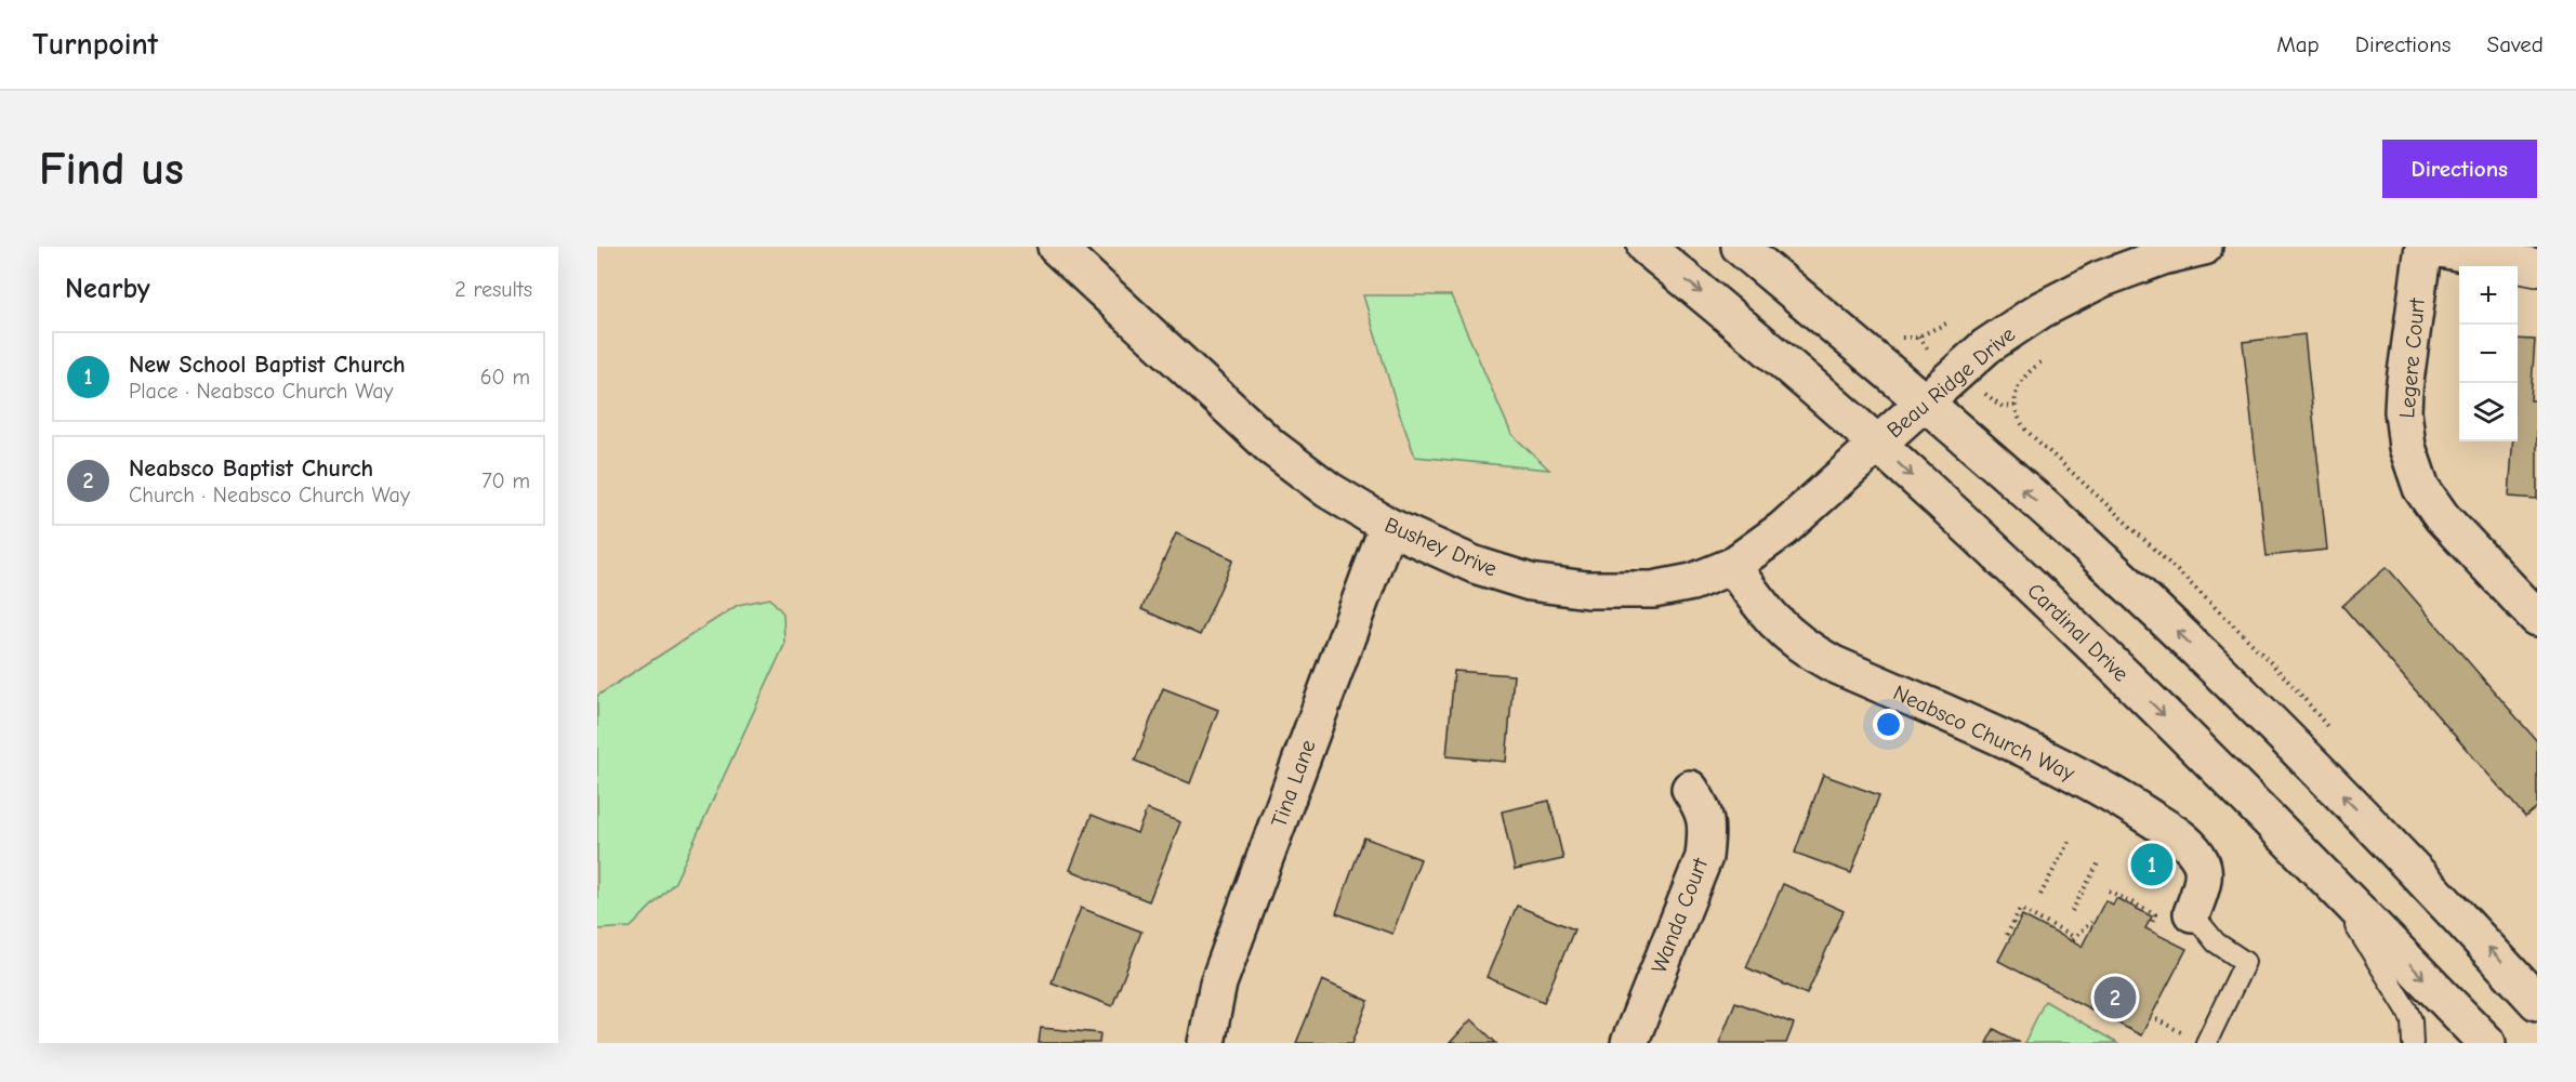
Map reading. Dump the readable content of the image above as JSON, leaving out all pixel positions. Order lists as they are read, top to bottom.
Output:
{
  "streets": {
    "street": [
      "Legere Court",
      "Beau Ridge Drive",
      "Bushey Drive",
      "Cardinal Drive",
      "Neabsco Church Way",
      "Tina Lane",
      "Wanda Court"
    ]
  },
  "crossings": [
    ["Beau Ridge Drive", "Bushey Drive"],
    ["Beau Ridge Drive", "Cardinal Drive"],
    ["Bushey Drive", "Cardinal Drive"],
    ["Bushey Drive", "Neabsco Church Way"],
    ["Bushey Drive", "Tina Lane"]
  ],
  "page": {
    "header": "Turnpoint",
    "nav": ["Map", "Directions", "Saved"],
    "buttons": "Directions",
    "title": "Find us",
    "heading": ["Nearby", "2 results"],
    "map_buttons": ["+", "−"],
    "list": [
      {
        "mark": "1",
        "name": "New School Baptist Church",
        "note": "Place · Neabsco Church Way",
        "value": "60 m"
      },
      {
        "mark": "2",
        "name": "Neabsco Baptist Church",
        "note": "Church · Neabsco Church Way",
        "value": "70 m"
      }
    ],
    "pins": ["1", "2"]
  }
}
